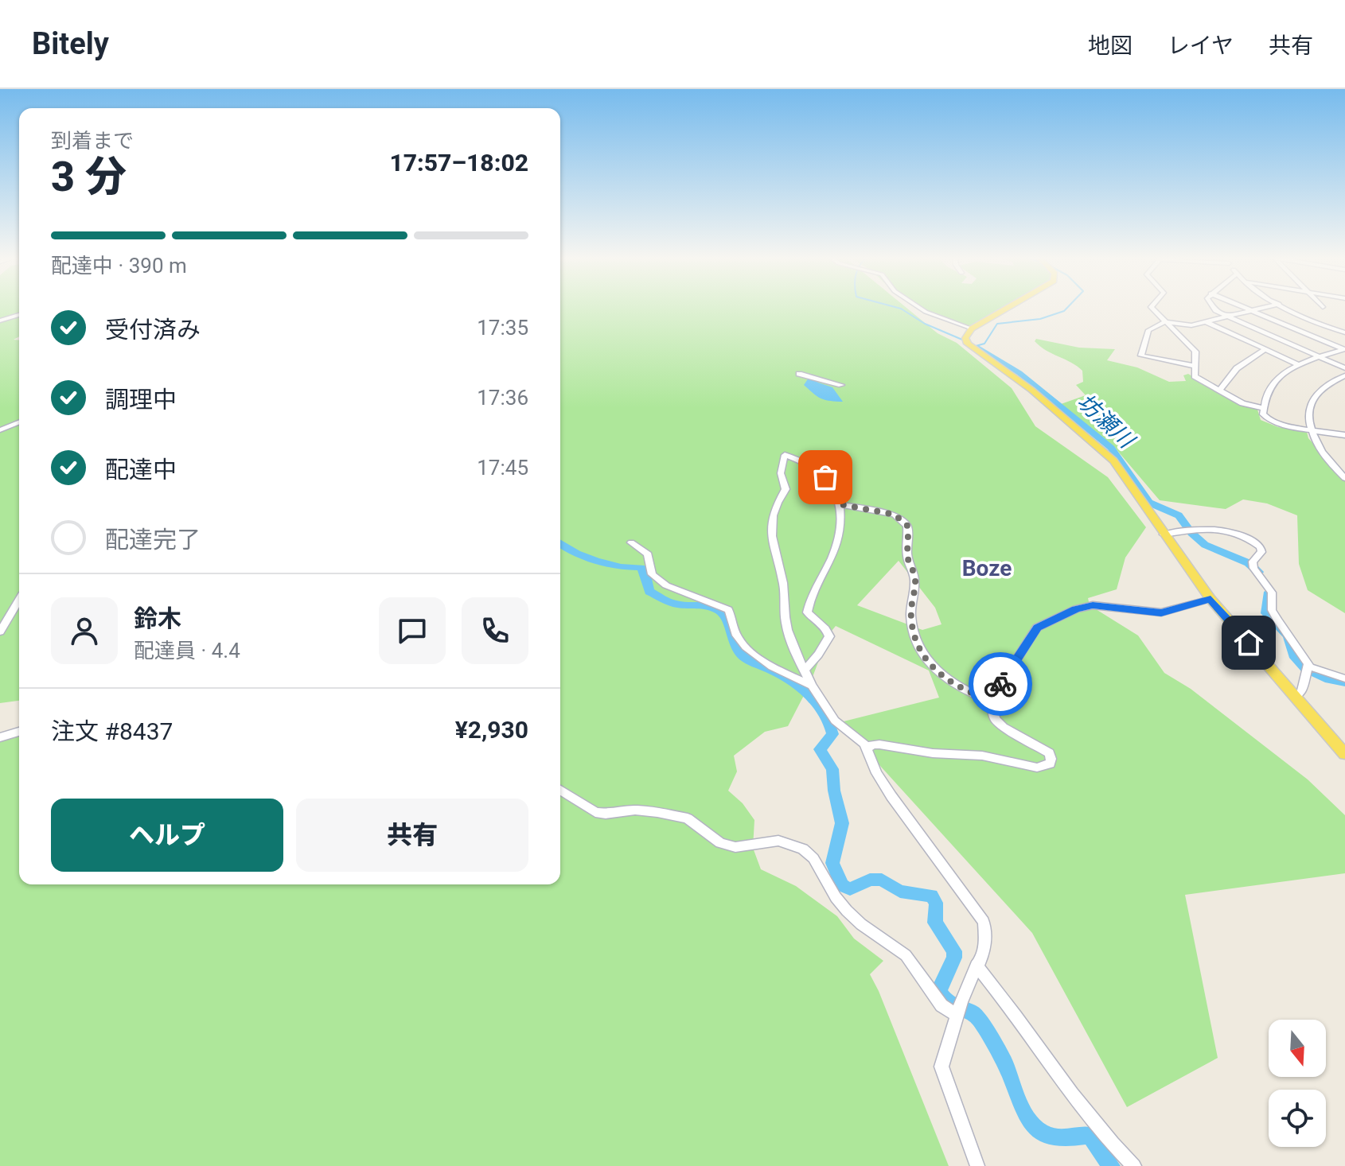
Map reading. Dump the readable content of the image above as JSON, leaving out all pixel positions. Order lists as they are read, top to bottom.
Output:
{
  "districts": ["Boze"],
  "water": ["坊瀬川"],
  "north": "bottom",
  "page": {
    "header": "Bitely",
    "nav": ["地図", "レイヤ", "共有"],
    "heading": ["3 分", "到着まで", "17:57–18:02"],
    "panel": [
      "鈴木",
      "配達員 · 4.4",
      "注文 #8437",
      "¥2,930"
    ],
    "bar": "配達中 · 390 m",
    "list": [
      ["受付済み", "17:35"],
      ["調理中", "17:36"],
      ["配達中", "17:45"],
      "配達完了"
    ],
    "buttons": ["ヘルプ", "共有"]
  }
}
